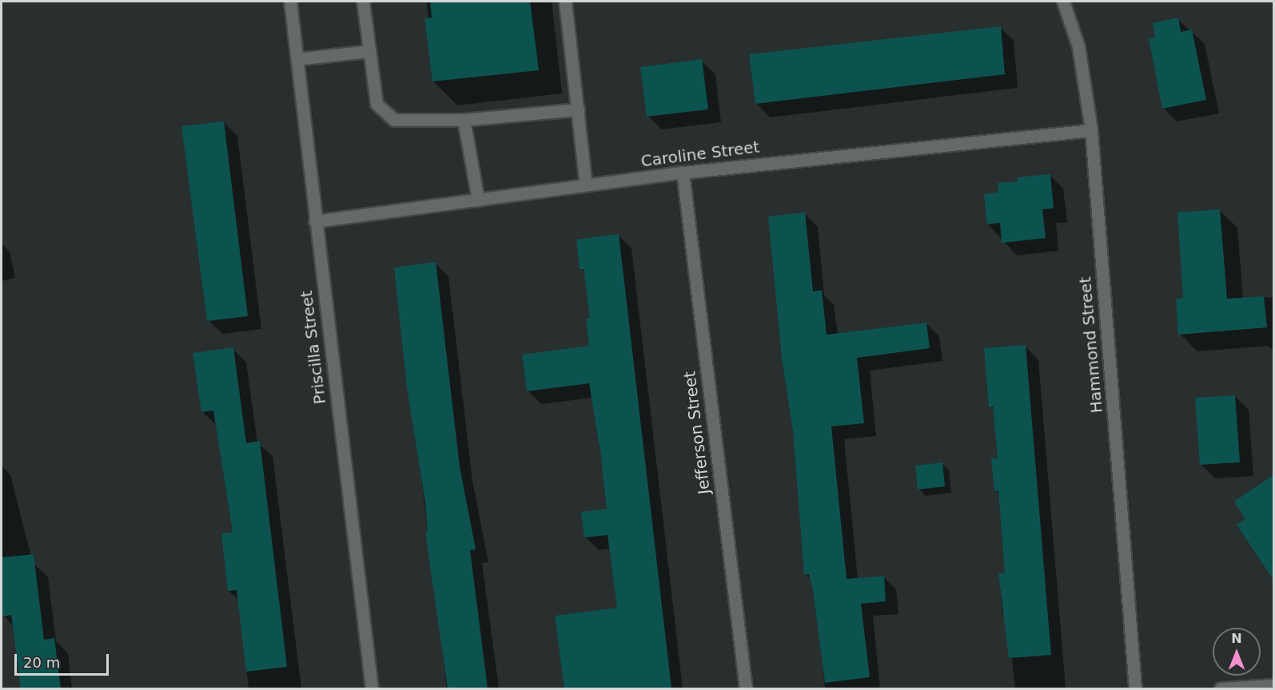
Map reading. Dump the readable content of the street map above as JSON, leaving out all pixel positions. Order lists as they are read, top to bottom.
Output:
{
  "streets": {
    "street": [
      "Caroline Street",
      "Hammond Street",
      "Priscilla Street",
      "Jefferson Street"
    ]
  },
  "crossings": [
    ["Caroline Street", "Hammond Street"],
    ["Caroline Street", "Priscilla Street"],
    ["Caroline Street", "Jefferson Street"]
  ],
  "scale_bar": "20 m",
  "north": "top"
}
